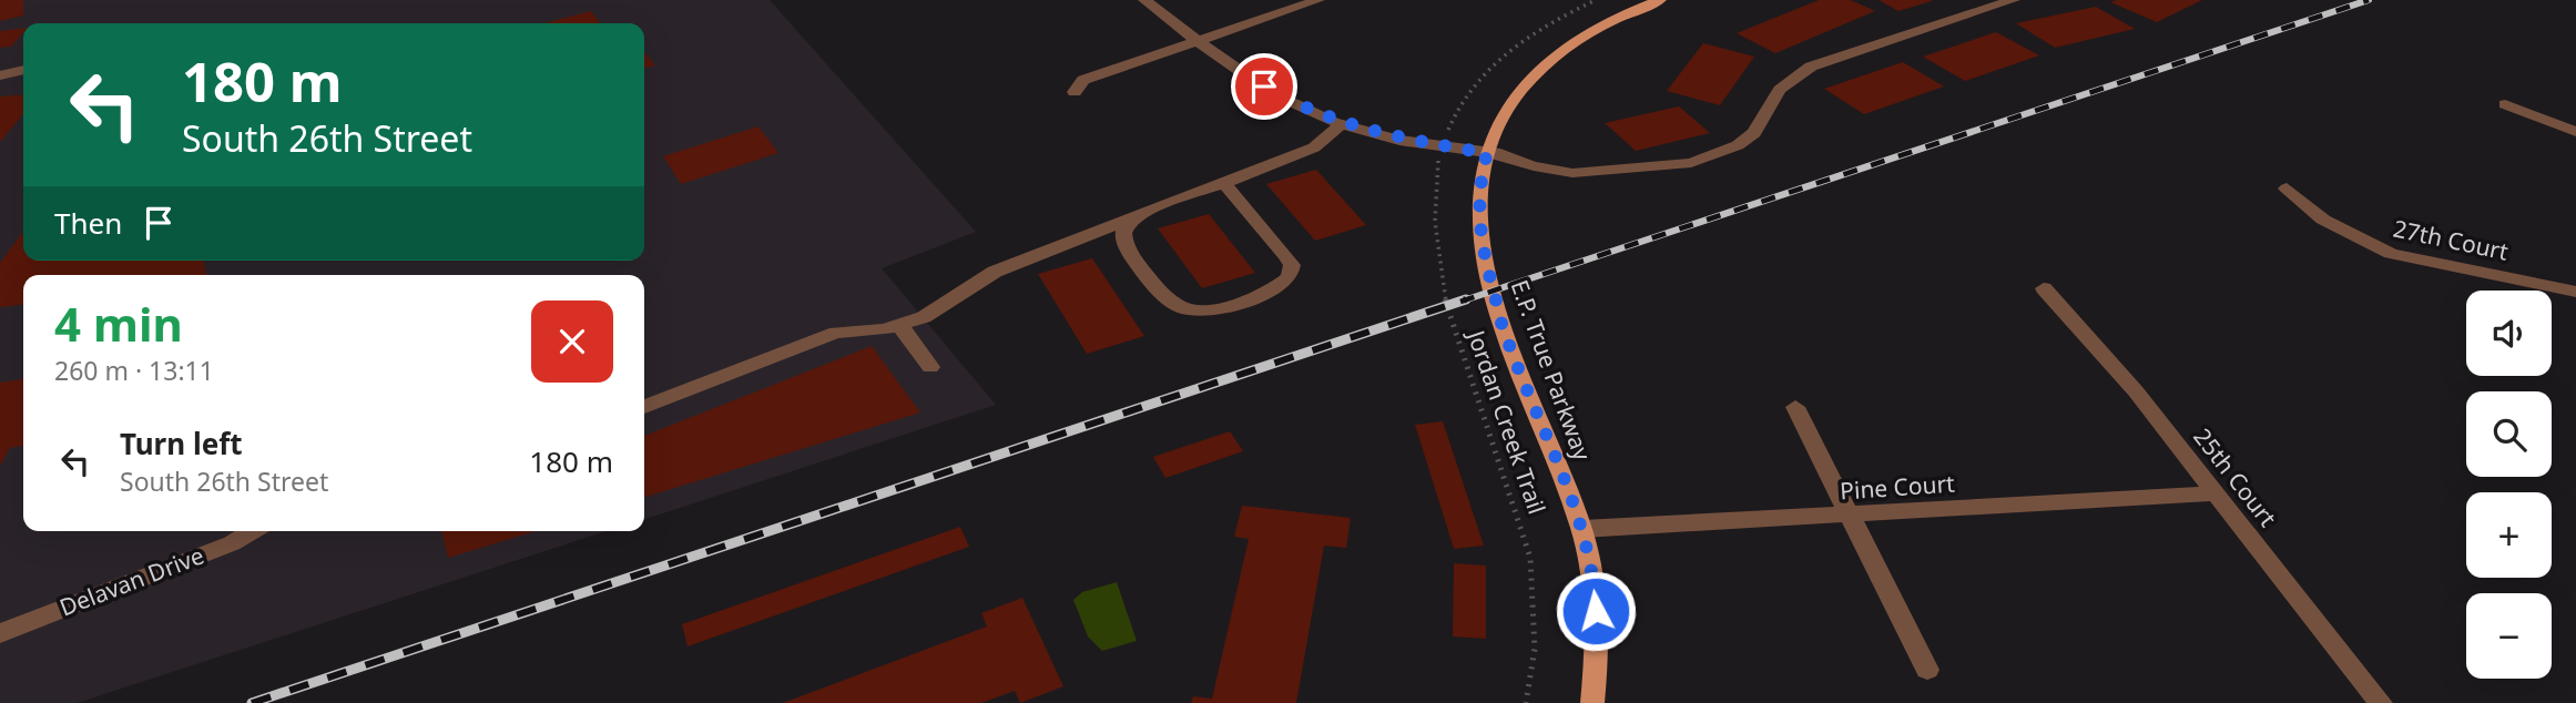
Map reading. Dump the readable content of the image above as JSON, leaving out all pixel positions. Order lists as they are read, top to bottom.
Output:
{
  "streets": {
    "main road": ["E.P. True Parkway"],
    "street": [
      "27th Court",
      "25th Court",
      "Pine Court",
      "Delavan Drive"
    ],
    "path": ["Jordan Creek Trail"]
  },
  "crossings": [
    ["E.P. True Parkway", "Pine Court"],
    ["25th Court", "Pine Court"]
  ],
  "page": {
    "turn": ["180 m", "South 26th Street"],
    "then": "Then",
    "heading": ["4 min", "260 m · 13:11"],
    "map_buttons": ["+", "−"],
    "list": [
      {
        "name": "Turn left",
        "note": "South 26th Street",
        "value": "180 m"
      }
    ]
  }
}
